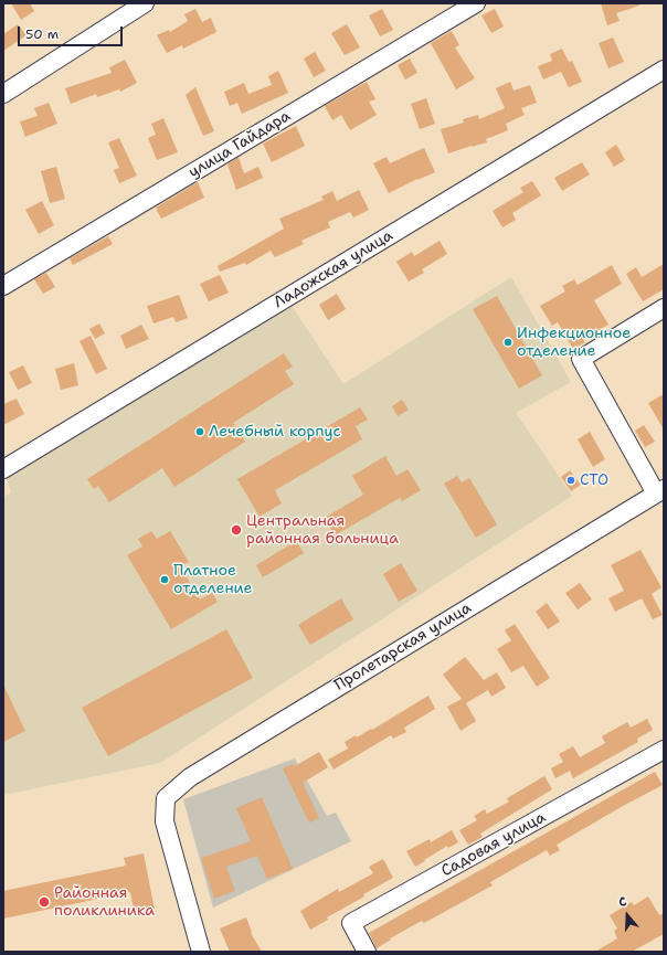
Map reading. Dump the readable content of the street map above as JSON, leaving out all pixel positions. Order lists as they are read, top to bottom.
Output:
{
  "streets": {
    "street": [
      "улица Гайдара",
      "Ладожская улица",
      "Пролетарская улица",
      "Садовая улица"
    ]
  },
  "places": [
    "Инфекционное отделение",
    "Лечебный корпус",
    "СТО",
    "Центральная районная больница",
    "Платное отделение",
    "Районная поликлиника"
  ],
  "scale_bar": "50 m",
  "north": "top"
}
